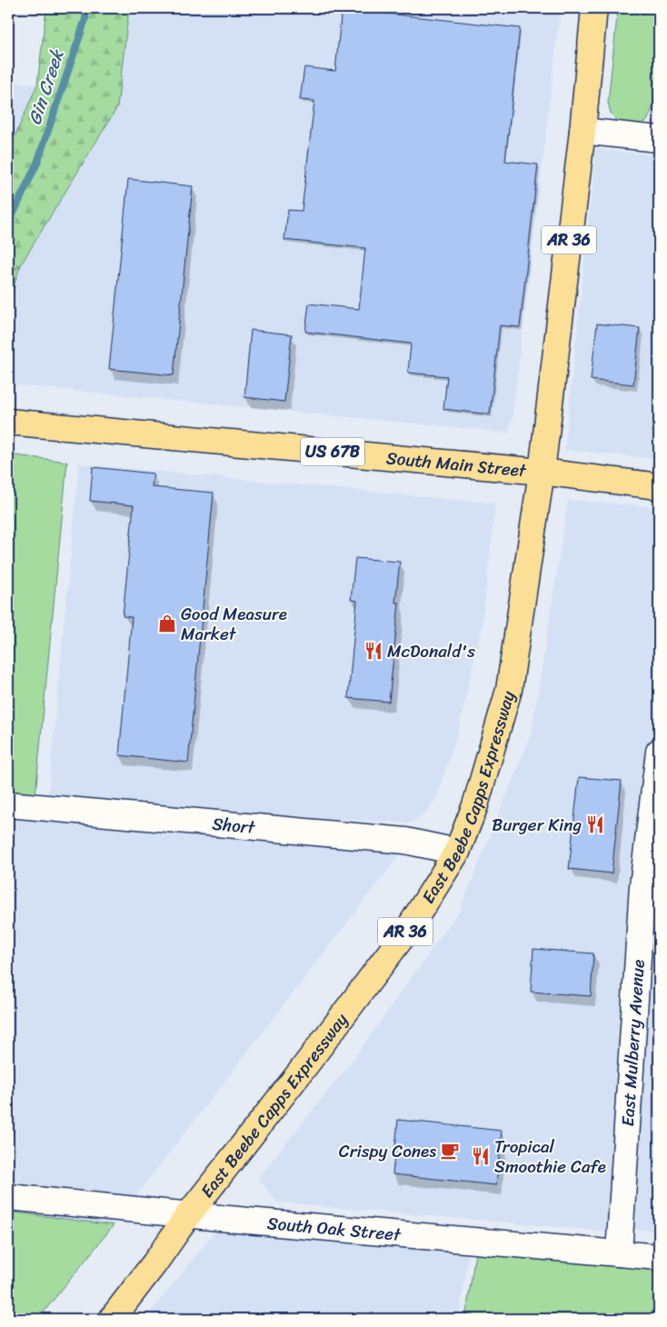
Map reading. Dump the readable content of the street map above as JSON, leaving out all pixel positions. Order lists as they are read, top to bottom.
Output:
{
  "streets": {
    "main road": [
      "AR 36",
      "US 67B",
      "South Main Street",
      "East Beebe Capps Expressway"
    ],
    "street": ["Short", "East Mulberry Avenue", "South Oak Street"]
  },
  "crossings": [
    ["AR 36", "South Main Street"],
    ["AR 36", "East Beebe Capps Expressway"],
    ["South Main Street", "East Beebe Capps Expressway"],
    ["East Beebe Capps Expressway", "Short"],
    ["East Beebe Capps Expressway", "South Oak Street"],
    ["East Mulberry Avenue", "South Oak Street"]
  ],
  "water": ["Gin Creek"],
  "places": {
    "shop": ["Good Measure Market"],
    "restaurant": ["McDonald's", "Burger King", "Tropical Smoothie Cafe"],
    "cafe": ["Crispy Cones"]
  }
}
